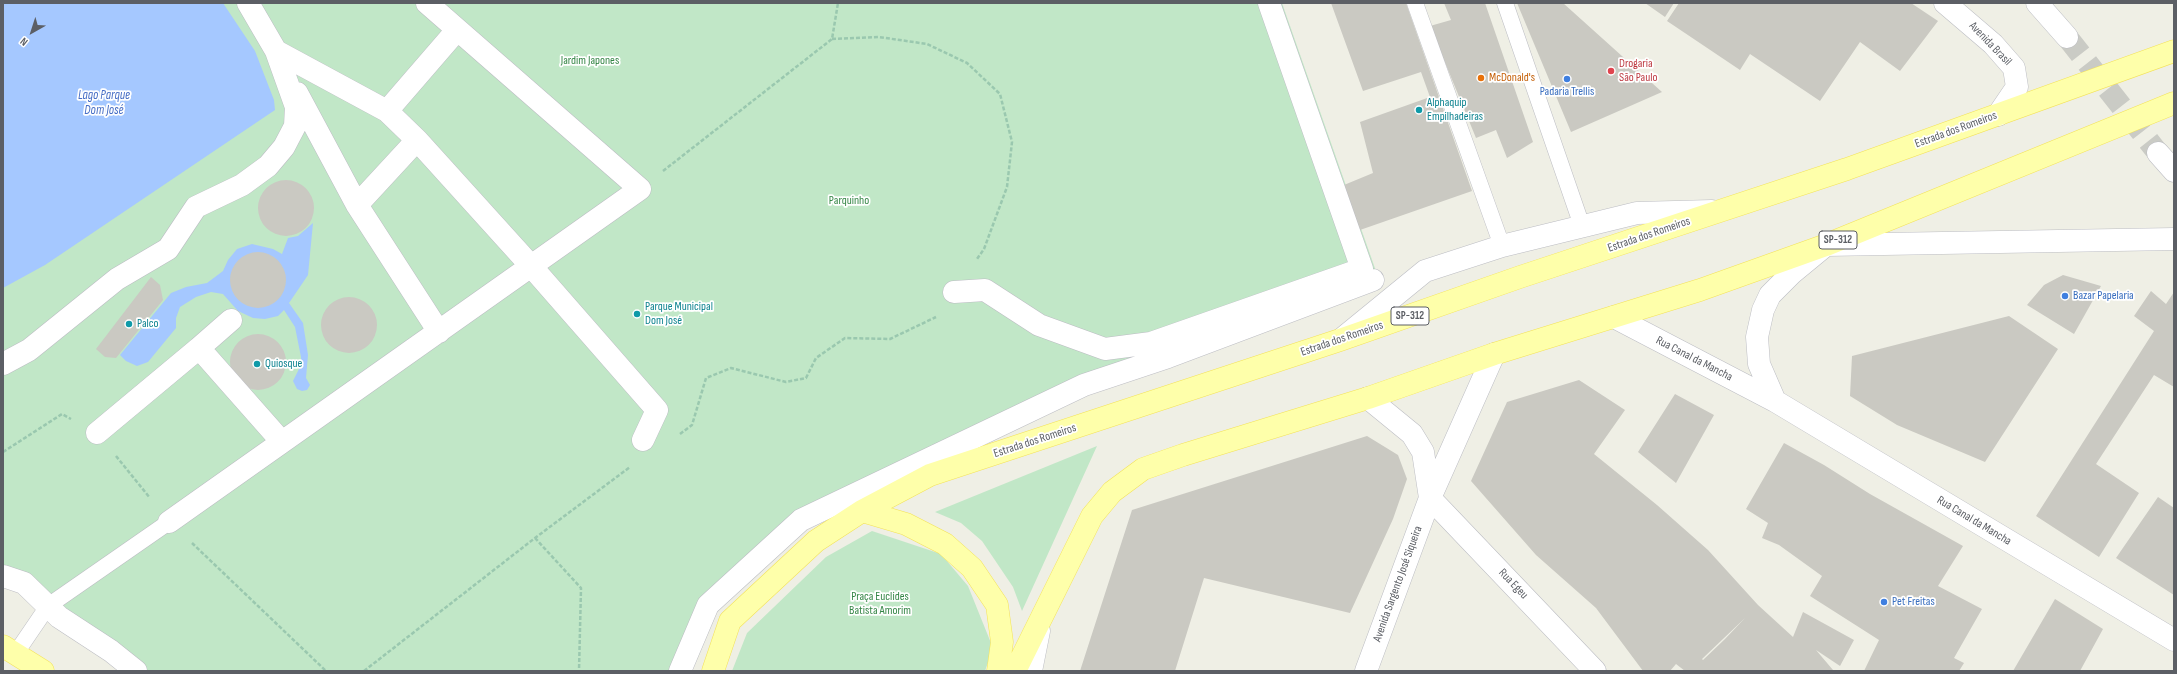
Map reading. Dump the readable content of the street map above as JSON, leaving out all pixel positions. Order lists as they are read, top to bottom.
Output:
{
  "streets": {
    "main road": ["Estrada dos Romeiros", "SP-312"],
    "street": [
      "Avenida Brasil",
      "Rua Canal da Mancha",
      "Avenida Sargento José Siqueira",
      "Rua Egeu"
    ]
  },
  "crossings": [
    ["Avenida Brasil", "Estrada dos Romeiros"],
    ["SP-312", "Rua Canal da Mancha"],
    ["SP-312", "Avenida Sargento José Siqueira"],
    ["Avenida Sargento José Siqueira", "Rua Egeu"]
  ],
  "water": ["Lago Parque Dom José"],
  "parks": ["Jardim Japones", "Parquinho", "Praça Euclides Batista Amorim"],
  "places": [
    "Drogaria São Paulo",
    "McDonald's",
    "Padaria Trellis",
    "Alphaquip Empilhadeiras",
    "Bazar Papelaria",
    "Parque Municipal Dom José",
    "Palco",
    "Quiosque",
    "Pet Freitas"
  ],
  "north": "bottom left"
}
